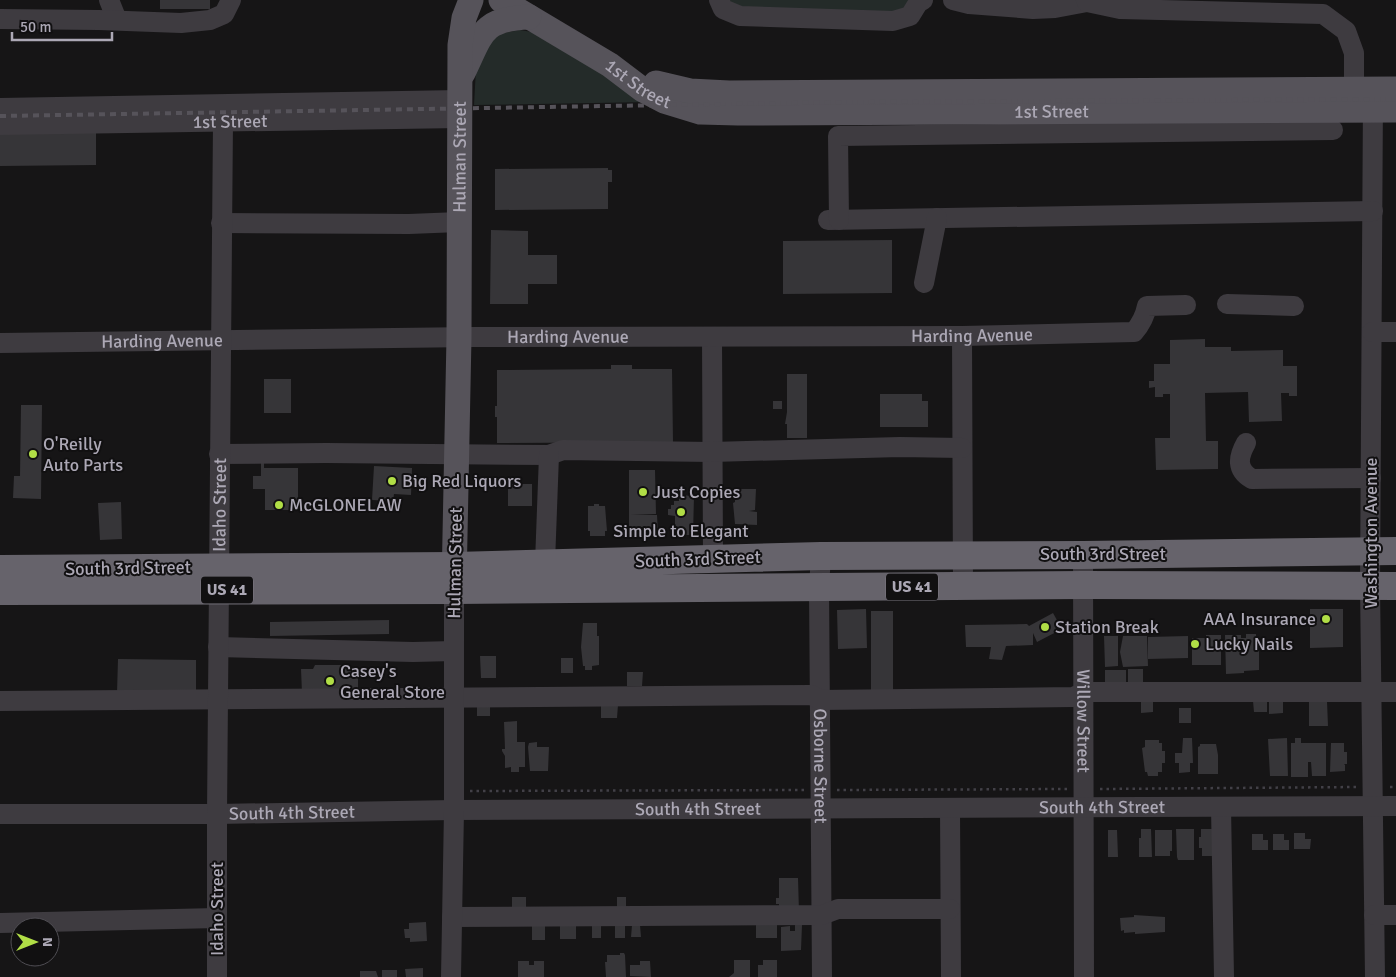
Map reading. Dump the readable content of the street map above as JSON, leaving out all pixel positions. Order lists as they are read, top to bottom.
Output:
{
  "streets": {
    "highway": ["South 3rd Street", "US 41"],
    "main road": ["1st Street", "Hulman Street"],
    "street": [
      "Harding Avenue",
      "Idaho Street",
      "Washington Avenue",
      "Willow Street",
      "Osborne Street",
      "South 4th Street"
    ]
  },
  "crossings": [
    ["1st Street", "Hulman Street"],
    ["1st Street", "Idaho Street"],
    ["1st Street", "Washington Avenue"],
    ["Hulman Street", "Harding Avenue"],
    ["Hulman Street", "South 3rd Street"],
    ["Hulman Street", "South 4th Street"],
    ["Harding Avenue", "Idaho Street"],
    ["Idaho Street", "South 3rd Street"],
    ["Idaho Street", "South 4th Street"],
    ["Washington Avenue", "South 3rd Street"],
    ["Washington Avenue", "South 4th Street"],
    ["South 3rd Street", "Willow Street"],
    ["South 3rd Street", "Osborne Street"],
    ["Willow Street", "South 4th Street"],
    ["Osborne Street", "South 4th Street"]
  ],
  "places": [
    "O'Reilly Auto Parts",
    "Big Red Liquors",
    "Just Copies",
    "McGLONELAW",
    "Simple to Elegant",
    "AAA Insurance",
    "Station Break",
    "Lucky Nails",
    "Casey's General Store"
  ],
  "scale_bar": "50 m",
  "north": "right"
}
